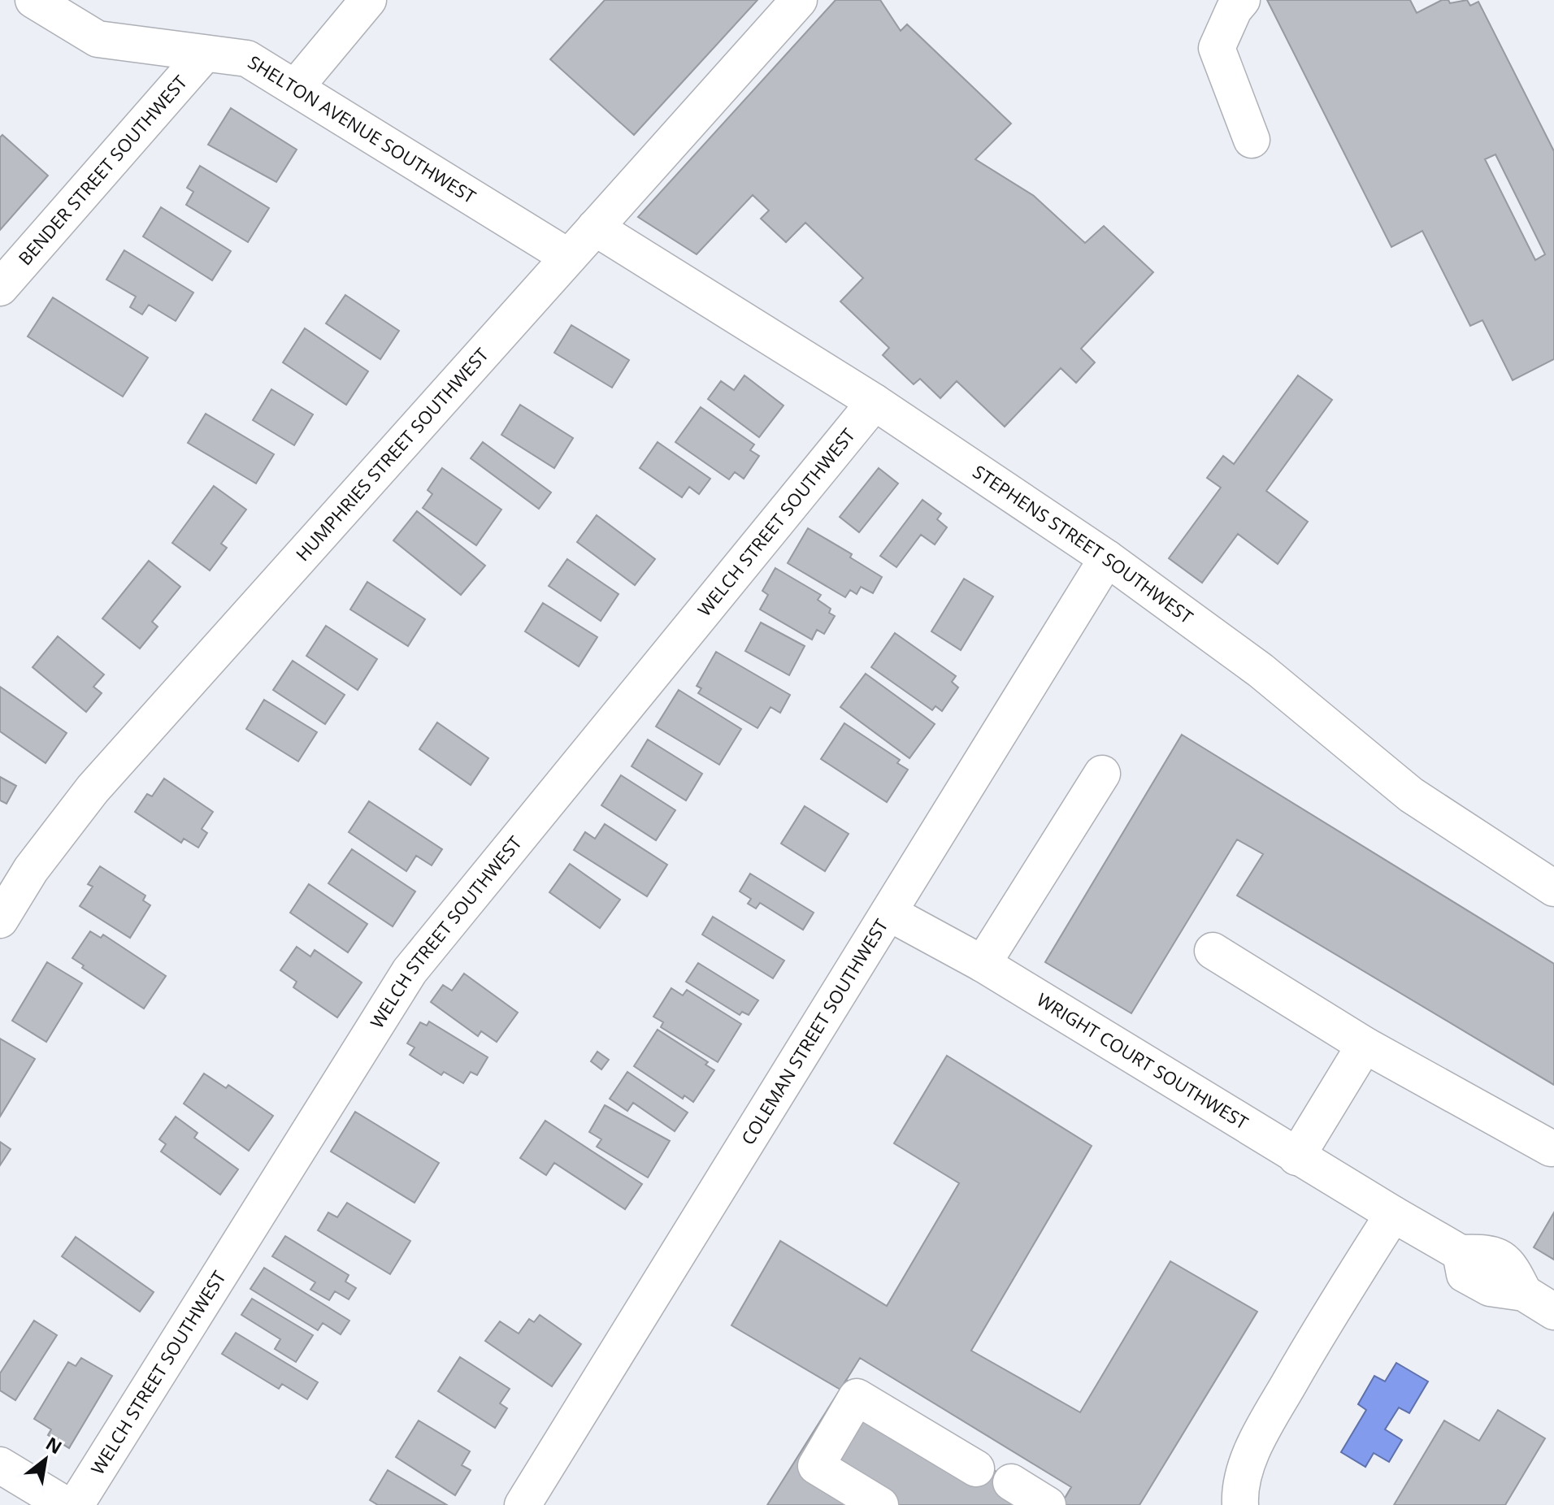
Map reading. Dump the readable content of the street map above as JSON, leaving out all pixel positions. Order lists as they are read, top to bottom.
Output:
{
  "streets": {
    "street": [
      "SHELTON AVENUE SOUTHWEST",
      "BENDER STREET SOUTHWEST",
      "HUMPHRIES STREET SOUTHWEST",
      "WELCH STREET SOUTHWEST",
      "STEPHENS STREET SOUTHWEST",
      "COLEMAN STREET SOUTHWEST",
      "WRIGHT COURT SOUTHWEST"
    ]
  },
  "crossings": [
    ["SHELTON AVENUE SOUTHWEST", "BENDER STREET SOUTHWEST"],
    ["SHELTON AVENUE SOUTHWEST", "HUMPHRIES STREET SOUTHWEST"],
    ["HUMPHRIES STREET SOUTHWEST", "STEPHENS STREET SOUTHWEST"],
    ["WELCH STREET SOUTHWEST", "STEPHENS STREET SOUTHWEST"],
    ["STEPHENS STREET SOUTHWEST", "COLEMAN STREET SOUTHWEST"],
    ["COLEMAN STREET SOUTHWEST", "WRIGHT COURT SOUTHWEST"]
  ],
  "north": "top right"
}
